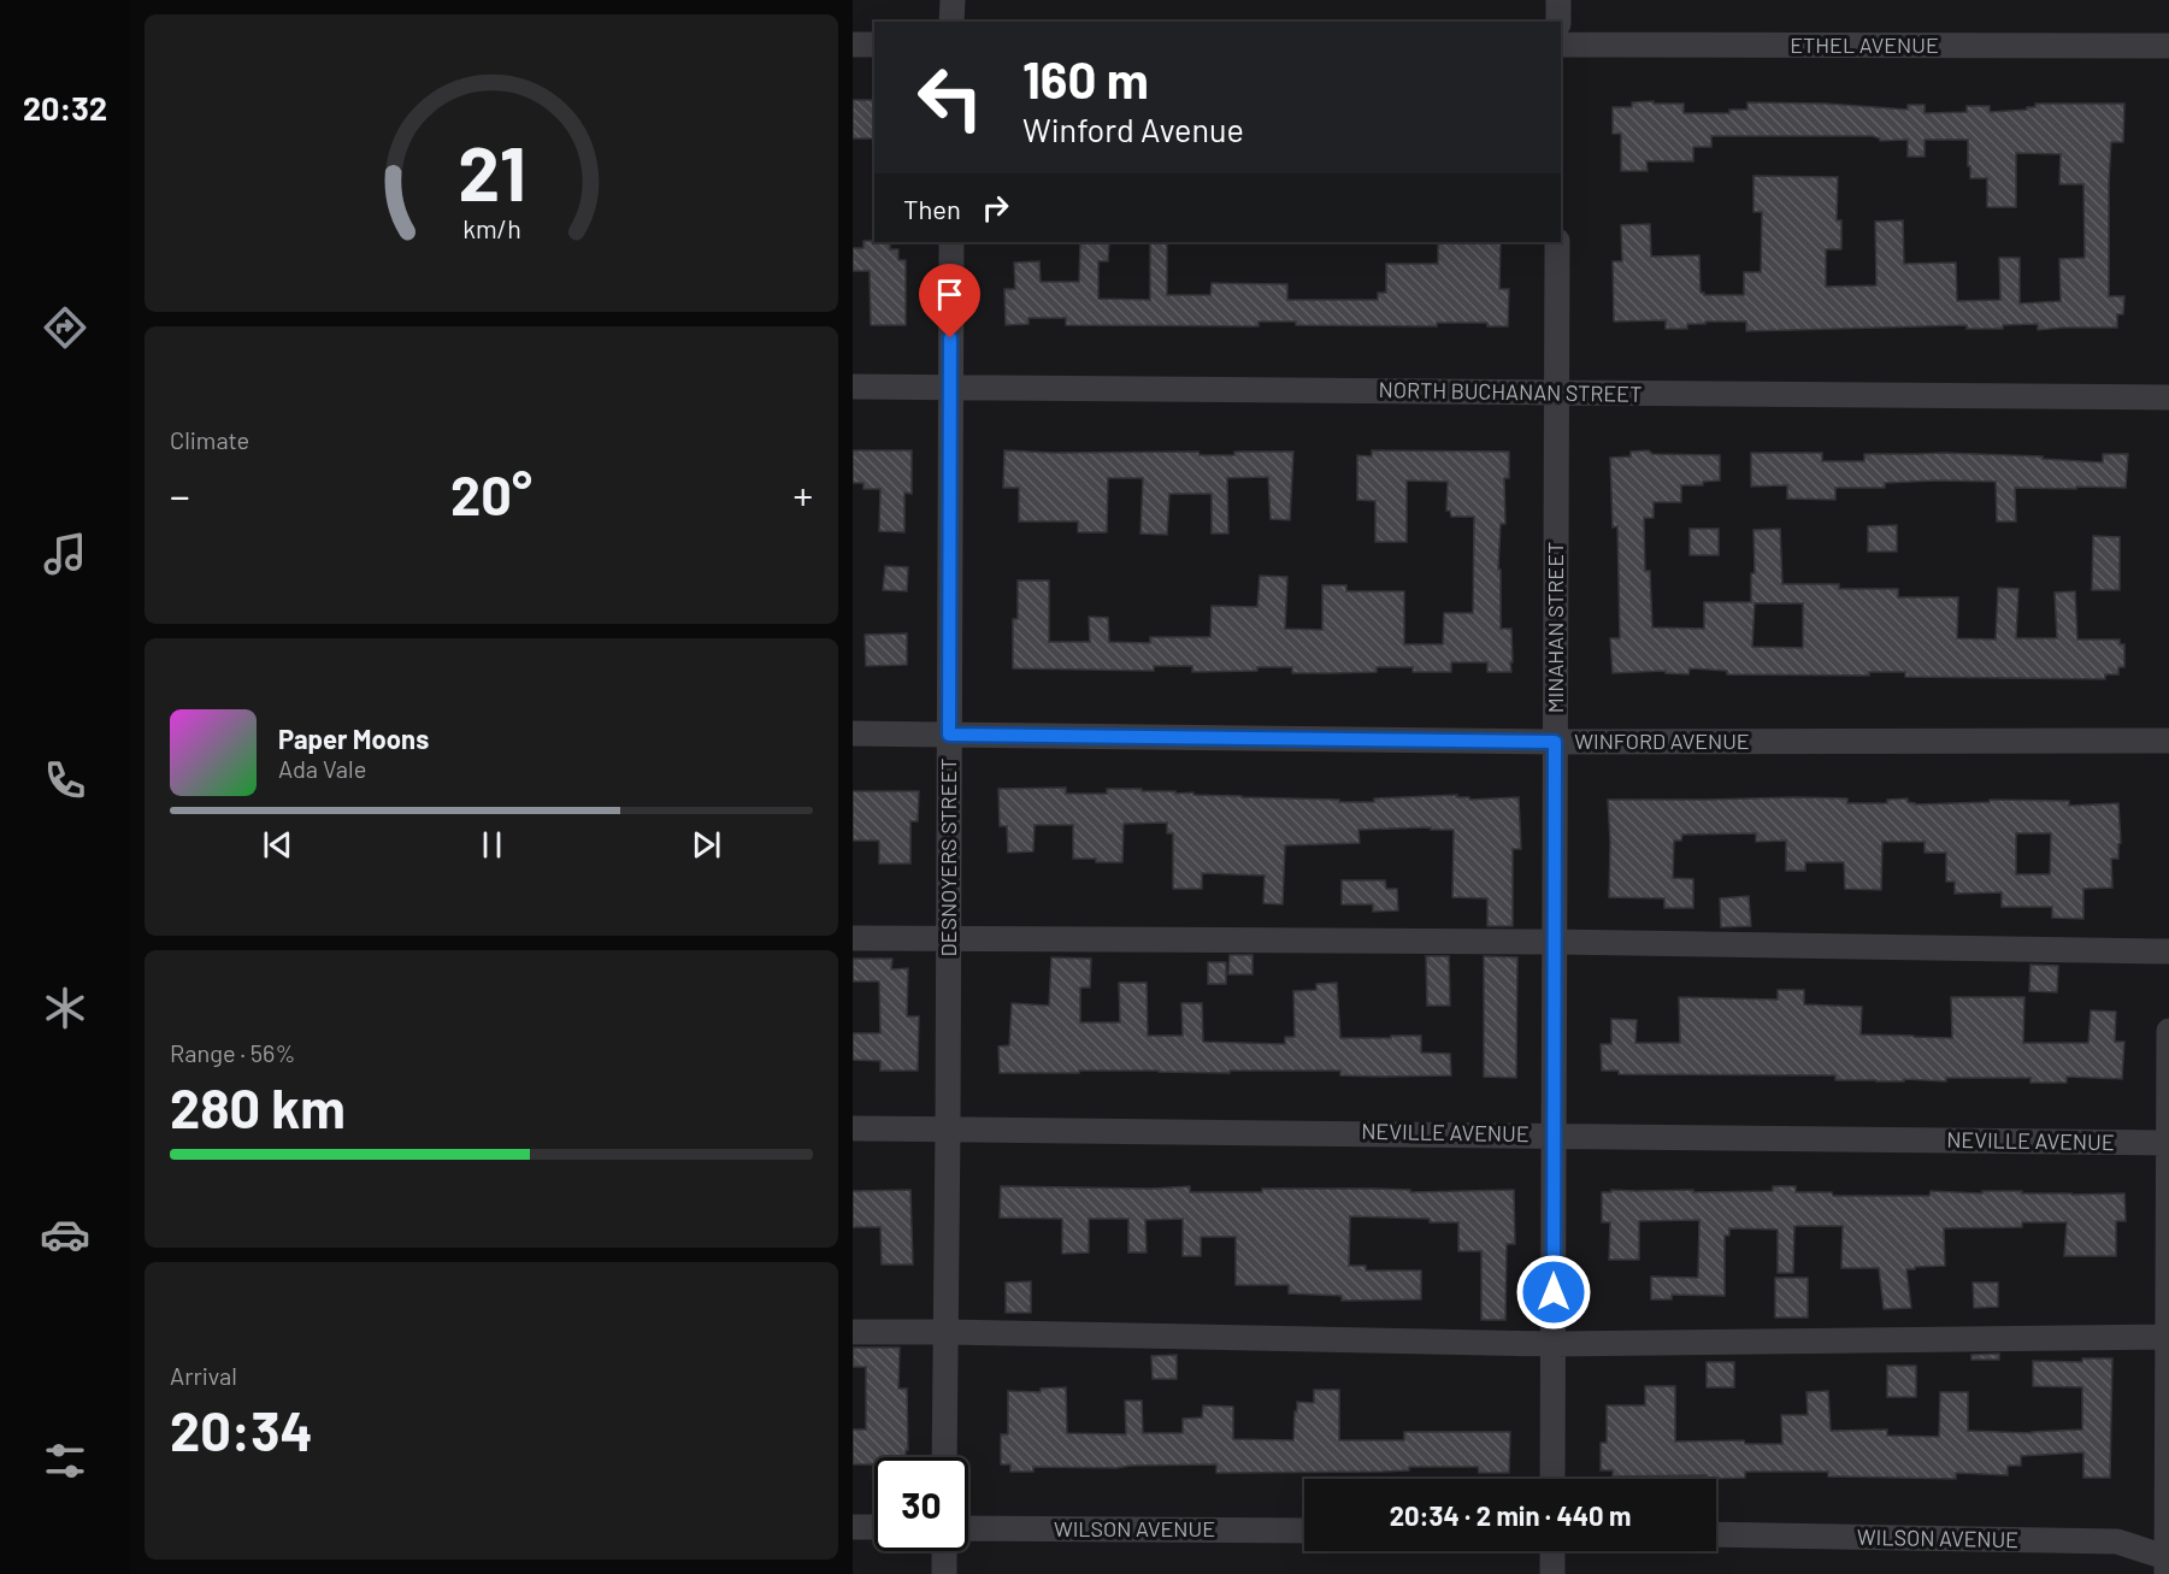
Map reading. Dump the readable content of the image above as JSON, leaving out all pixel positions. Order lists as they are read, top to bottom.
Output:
{
  "streets": {
    "street": [
      "ETHEL AVENUE",
      "NORTH BUCHANAN STREET",
      "MINAHAN STREET",
      "WINFORD AVENUE",
      "DESNOYERS STREET",
      "NEVILLE AVENUE",
      "WILSON AVENUE"
    ]
  },
  "crossings": [
    ["NORTH BUCHANAN STREET", "MINAHAN STREET"],
    ["NORTH BUCHANAN STREET", "DESNOYERS STREET"],
    ["MINAHAN STREET", "WINFORD AVENUE"],
    ["MINAHAN STREET", "NEVILLE AVENUE"],
    ["WINFORD AVENUE", "DESNOYERS STREET"],
    ["DESNOYERS STREET", "NEVILLE AVENUE"]
  ],
  "page": {
    "tabs": "20:32",
    "turn": ["160 m", "Winford Avenue"],
    "then": "Then",
    "tile": [
      "Climate",
      ["Range · 56%", "280 km"],
      ["Arrival", "20:34"]
    ],
    "heat": ["−", "20°", "+"],
    "song": ["Paper Moons", "Ada Vale"],
    "limit": "30",
    "trip": "20:34 · 2 min · 440 m",
    "gauge": ["21", "km/h"]
  }
}
